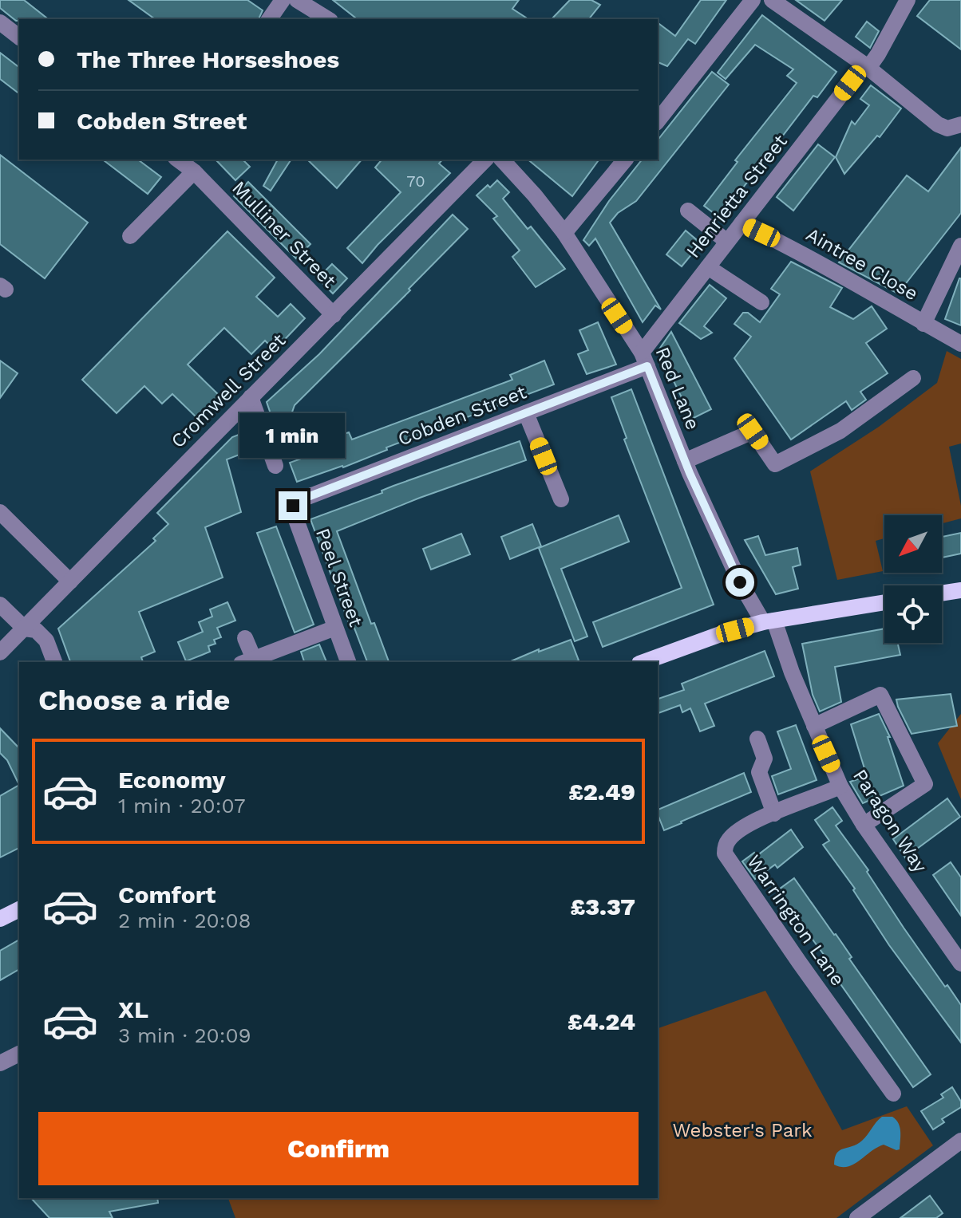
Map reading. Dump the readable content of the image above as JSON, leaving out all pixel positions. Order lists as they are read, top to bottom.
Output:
{
  "streets": {
    "street": [
      "Henrietta Street",
      "Mulliner Street",
      "Aintree Close",
      "Red Lane",
      "Cromwell Street",
      "Cobden Street",
      "Peel Street",
      "Paragon Way",
      "Warrington Lane"
    ]
  },
  "crossings": [
    ["Henrietta Street", "Aintree Close"],
    ["Henrietta Street", "Red Lane"],
    ["Henrietta Street", "Cobden Street"],
    ["Mulliner Street", "Cromwell Street"],
    ["Red Lane", "Cobden Street"],
    ["Red Lane", "Paragon Way"],
    ["Cobden Street", "Peel Street"],
    ["Paragon Way", "Warrington Lane"]
  ],
  "parks": ["Webster's Park"],
  "house_numbers": ["70"],
  "north": "bottom left",
  "page": {
    "banner": ["The Three Horseshoes", "Cobden Street"],
    "bubble": "1 min",
    "heading": "Choose a ride",
    "list": [
      {
        "name": "Economy",
        "note": "1 min · 20:07",
        "value": "£2.49"
      },
      {
        "name": "Comfort",
        "note": "2 min · 20:08",
        "value": "£3.37"
      },
      {
        "name": "XL",
        "note": "3 min · 20:09",
        "value": "£4.24"
      }
    ],
    "buttons": "Confirm"
  }
}
